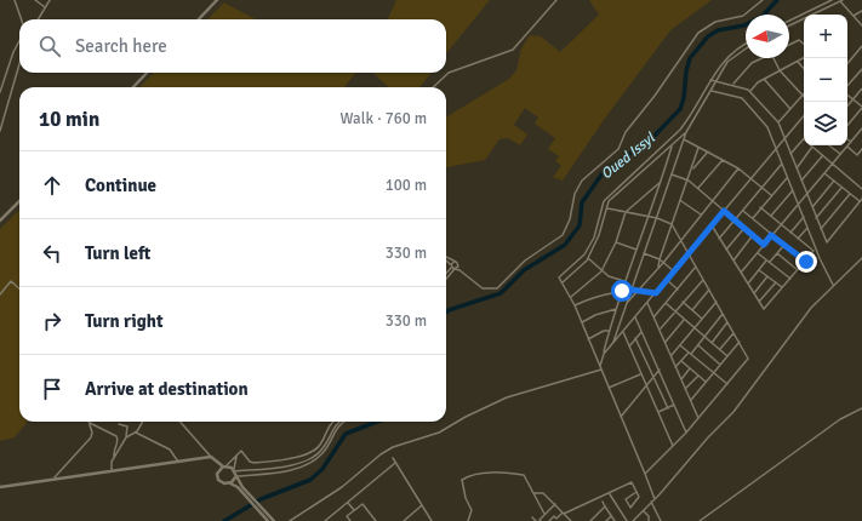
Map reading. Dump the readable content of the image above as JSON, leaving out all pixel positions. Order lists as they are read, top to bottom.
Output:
{
  "water": ["Oued Issyl"],
  "north": "left",
  "page": {
    "map_buttons": ["+", "−"],
    "search": "Search here",
    "heading": ["10 min", "Walk · 760 m"],
    "list": [
      ["Continue", "100 m"],
      ["Turn left", "330 m"],
      ["Turn right", "330 m"],
      "Arrive at destination"
    ]
  }
}
